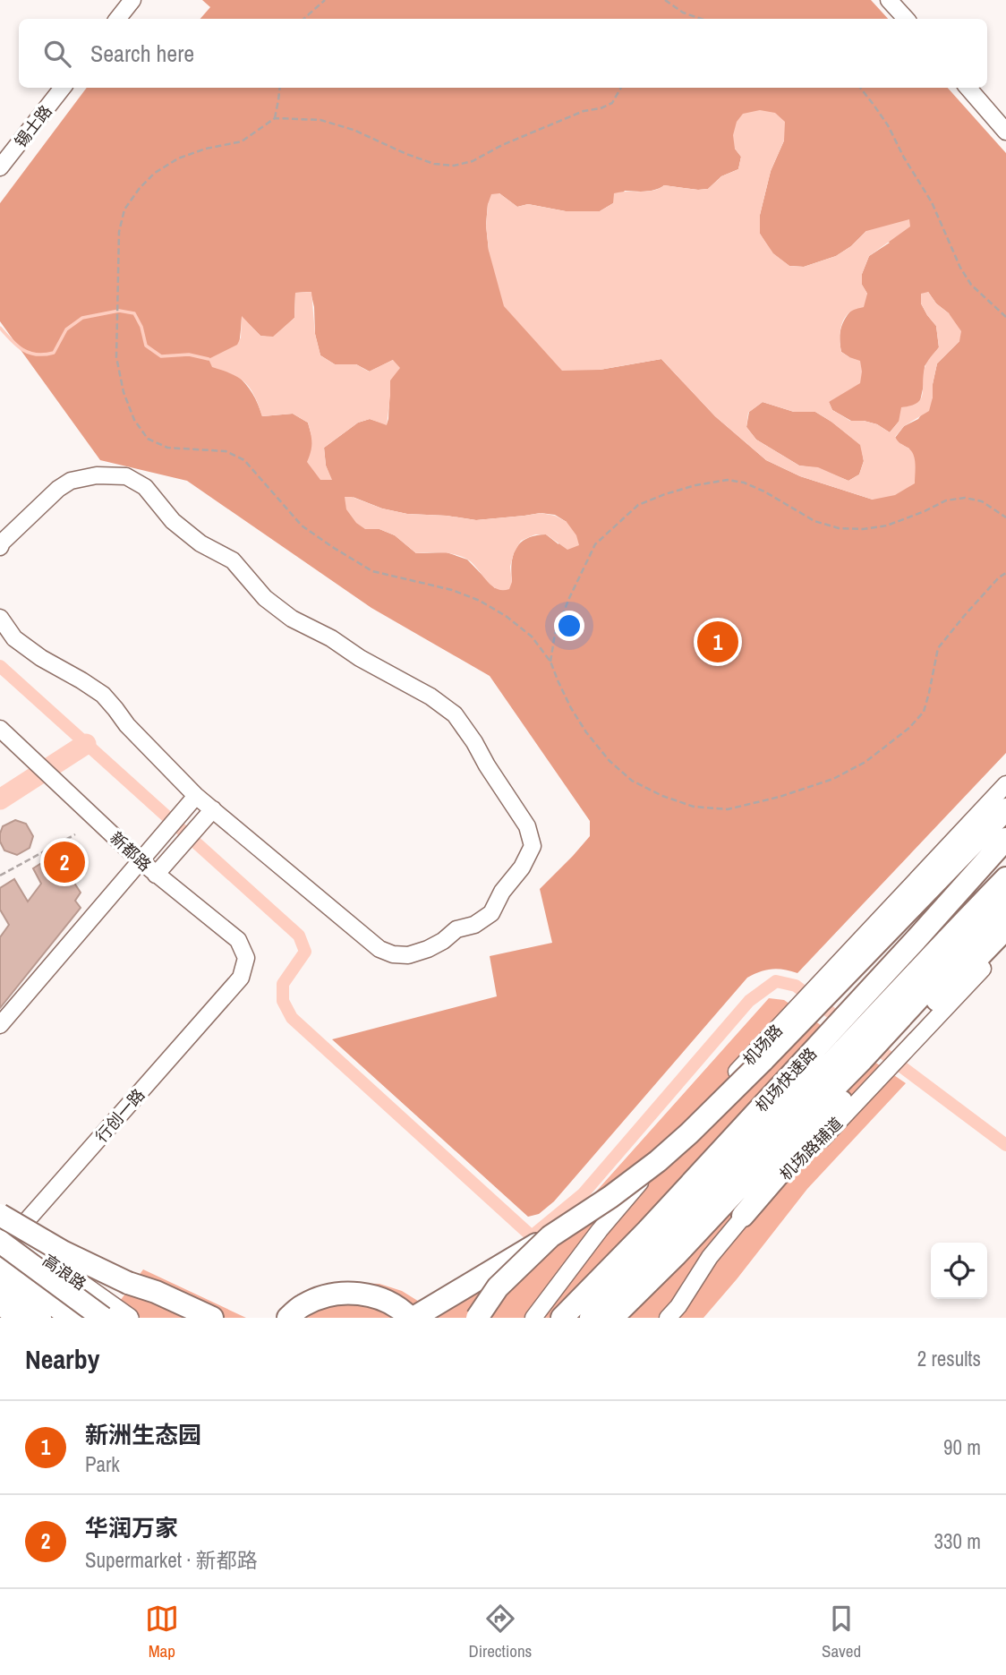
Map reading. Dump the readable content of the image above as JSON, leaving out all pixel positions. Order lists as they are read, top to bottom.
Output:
{
  "streets": {
    "highway": ["机场快速路"],
    "main road": ["高浪路"],
    "street": [
      "锡士路",
      "新都路",
      "机场路",
      "行创一路"
    ]
  },
  "crossings": [
    ["新都路", "行创一路"],
    ["行创一路", "高浪路"]
  ],
  "page": {
    "search": "Search here",
    "pins": ["1", "2"],
    "heading": ["Nearby", "2 results"],
    "list": [
      {
        "mark": "1",
        "name": "新洲生态园",
        "note": "Park",
        "value": "90 m"
      },
      {
        "mark": "2",
        "name": "华润万家",
        "note": "Supermarket · 新都路",
        "value": "330 m"
      }
    ],
    "nav": ["Map", "Directions", "Saved"]
  }
}
